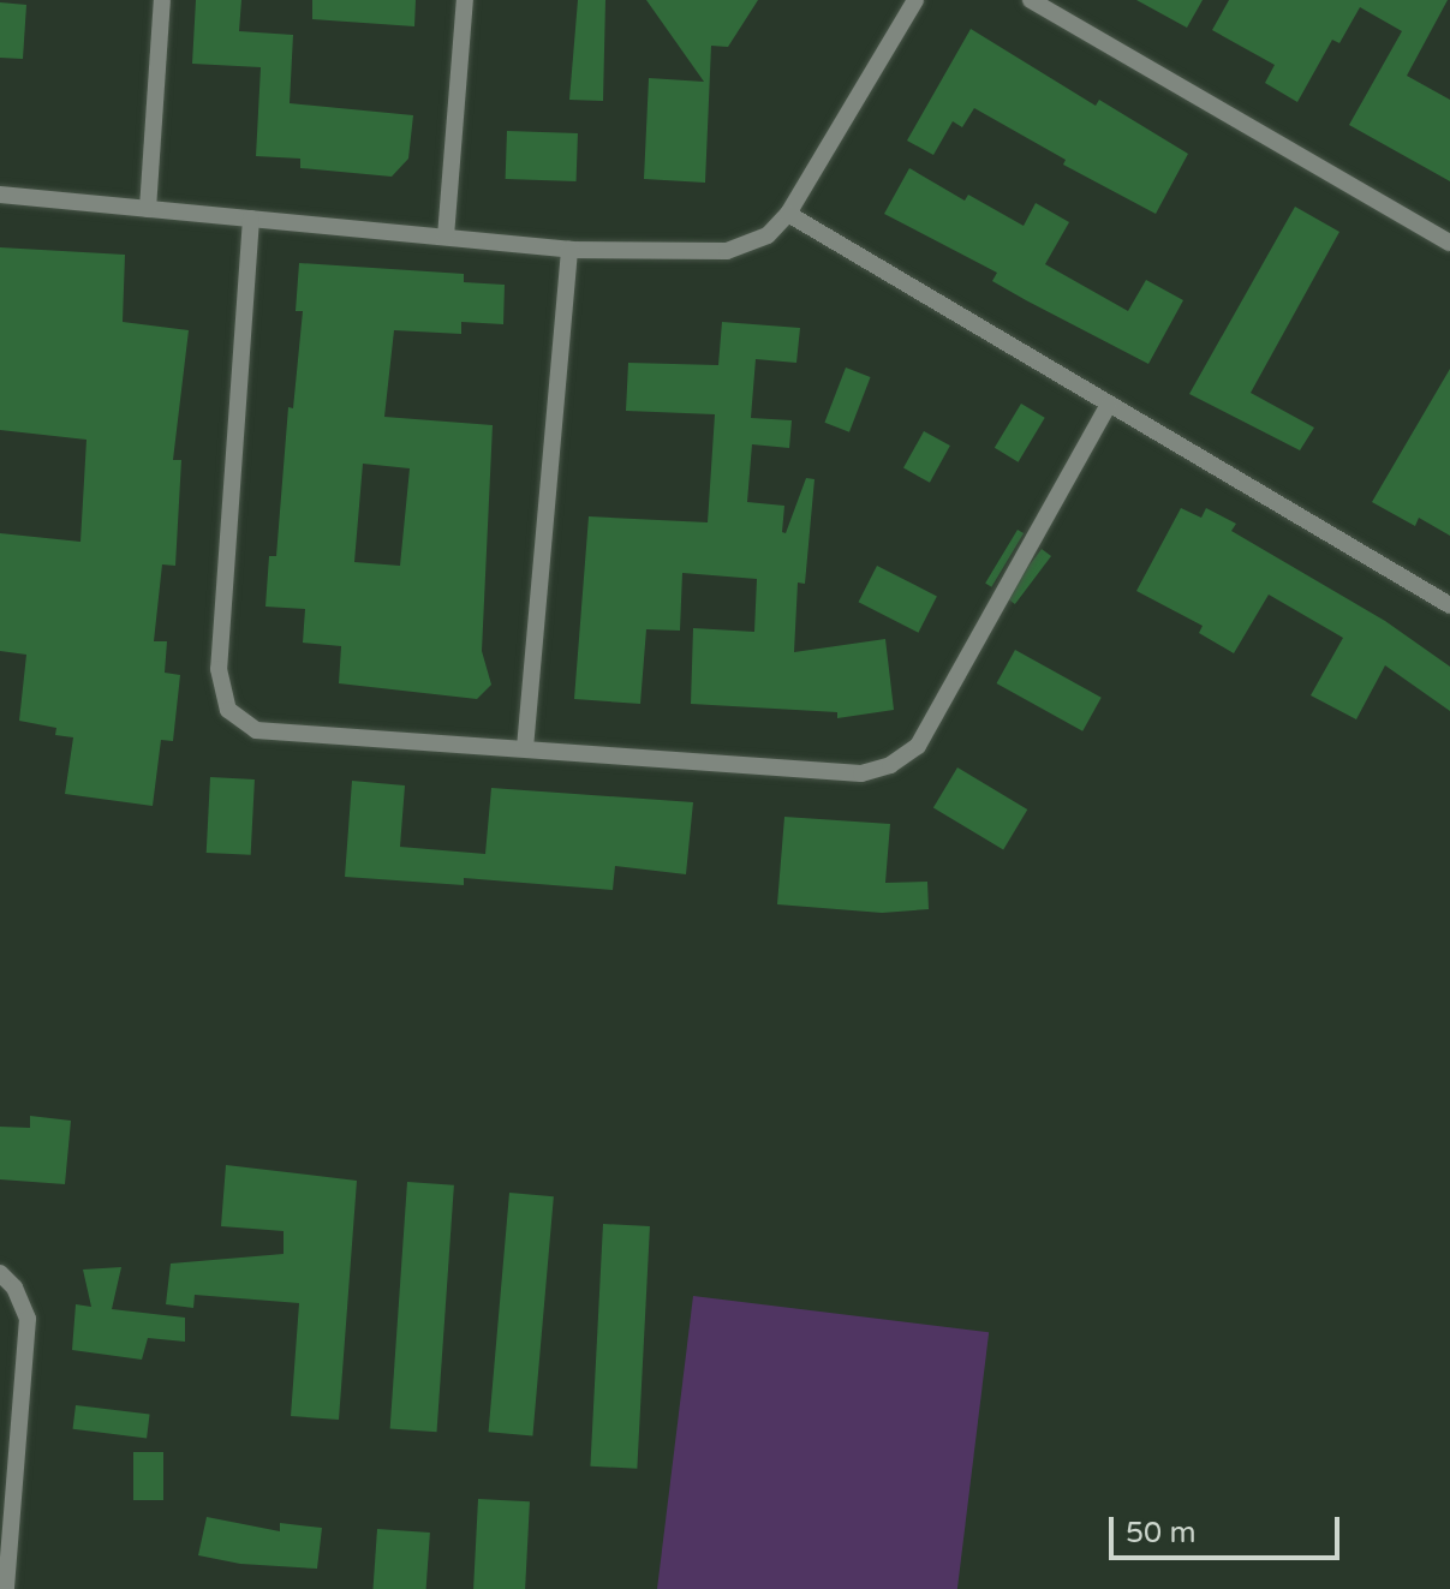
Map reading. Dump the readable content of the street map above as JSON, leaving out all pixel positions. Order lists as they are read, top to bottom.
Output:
{
  "scale_bar": "50 m"
}
